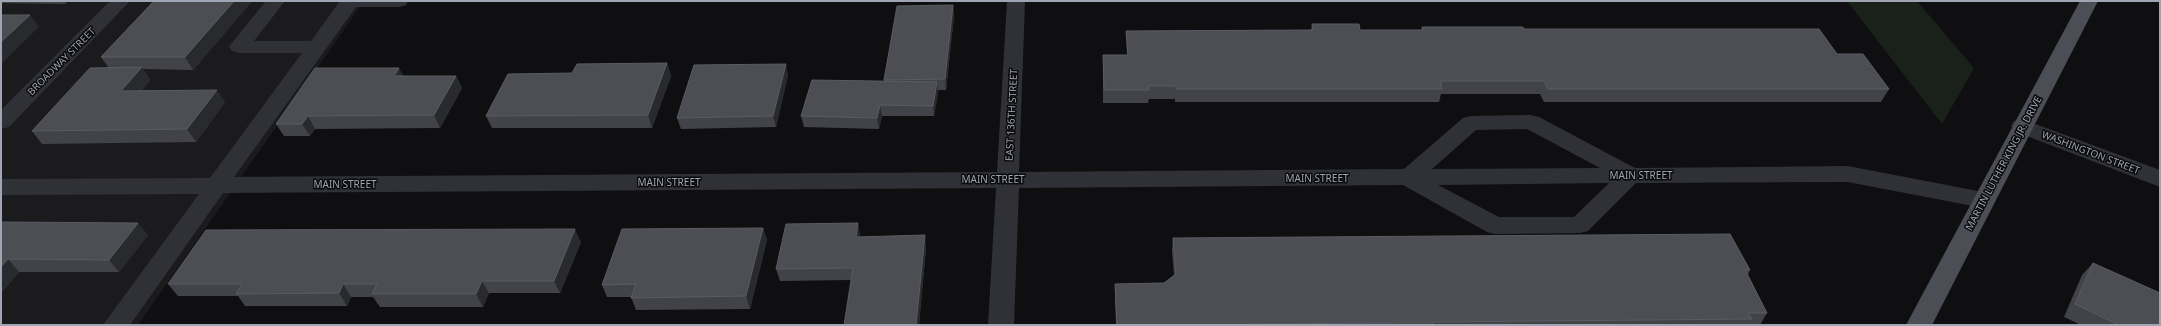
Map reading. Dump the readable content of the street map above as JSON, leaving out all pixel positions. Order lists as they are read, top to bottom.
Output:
{
  "streets": {
    "main road": ["MARTIN LUTHER KING JR. DRIVE"],
    "street": [
      "BROADWAY STREET",
      "EAST 136TH STREET",
      "WASHINGTON STREET",
      "MAIN STREET"
    ]
  },
  "crossings": [
    ["EAST 136TH STREET", "MAIN STREET"],
    ["WASHINGTON STREET", "MARTIN LUTHER KING JR. DRIVE"],
    ["MARTIN LUTHER KING JR. DRIVE", "MAIN STREET"]
  ]
}
